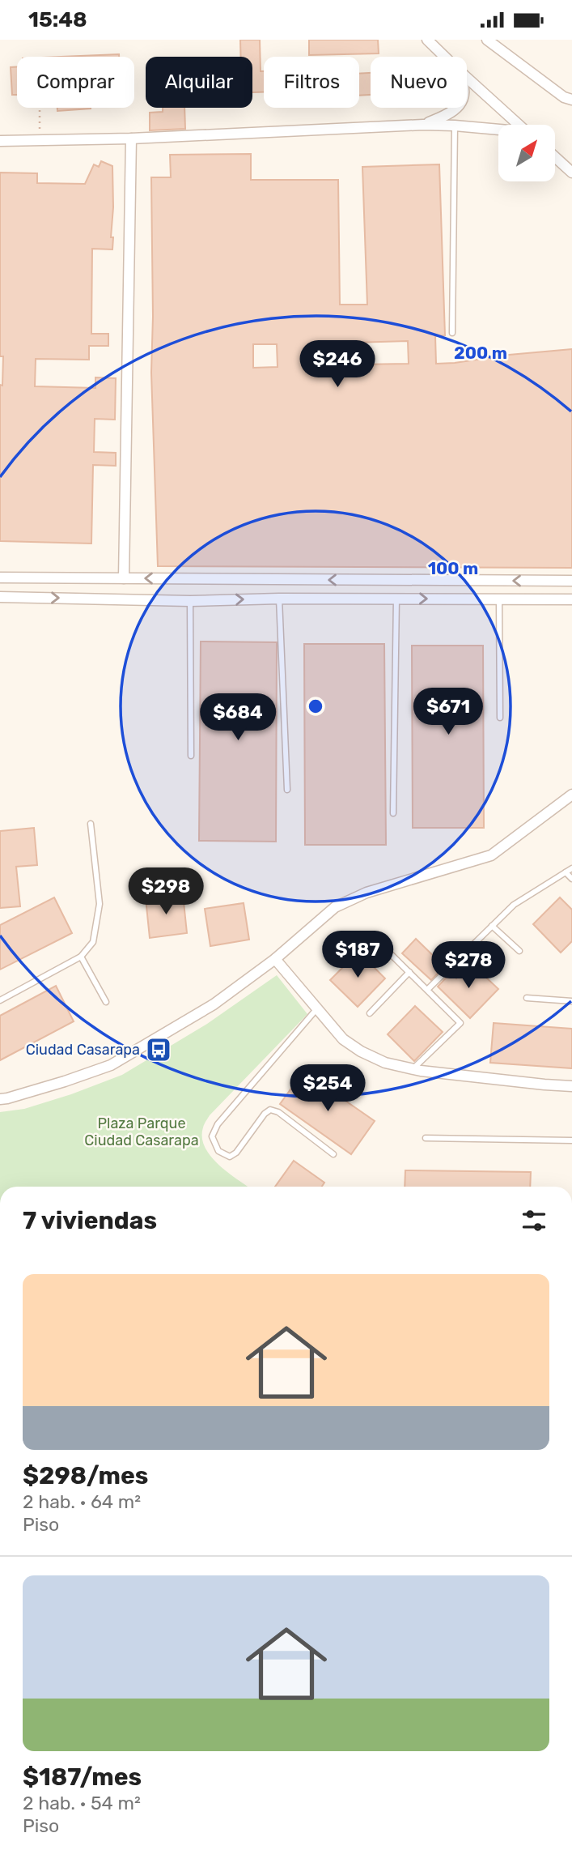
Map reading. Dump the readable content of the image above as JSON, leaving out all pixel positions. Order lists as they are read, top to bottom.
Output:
{
  "parks": ["Plaza Parque Ciudad Casarapa"],
  "places": {
    "bus stop": ["Ciudad Casarapa"]
  },
  "north": "top right",
  "page": {
    "status": "15:48",
    "chip": [
      "Comprar",
      "Alquilar",
      "Filtros",
      "Nuevo"
    ],
    "price": [
      "$246",
      "$671",
      "$684",
      "$298",
      "$187",
      "$278",
      "$254"
    ],
    "heading": "7 viviendas",
    "list": [
      {
        "name": "$298/mes",
        "note": "2 hab. · 64 m² · Piso"
      },
      {
        "name": "$187/mes",
        "note": "2 hab. · 54 m² · Piso"
      }
    ]
  },
  "rings": ["200 m", "100 m"]
}
